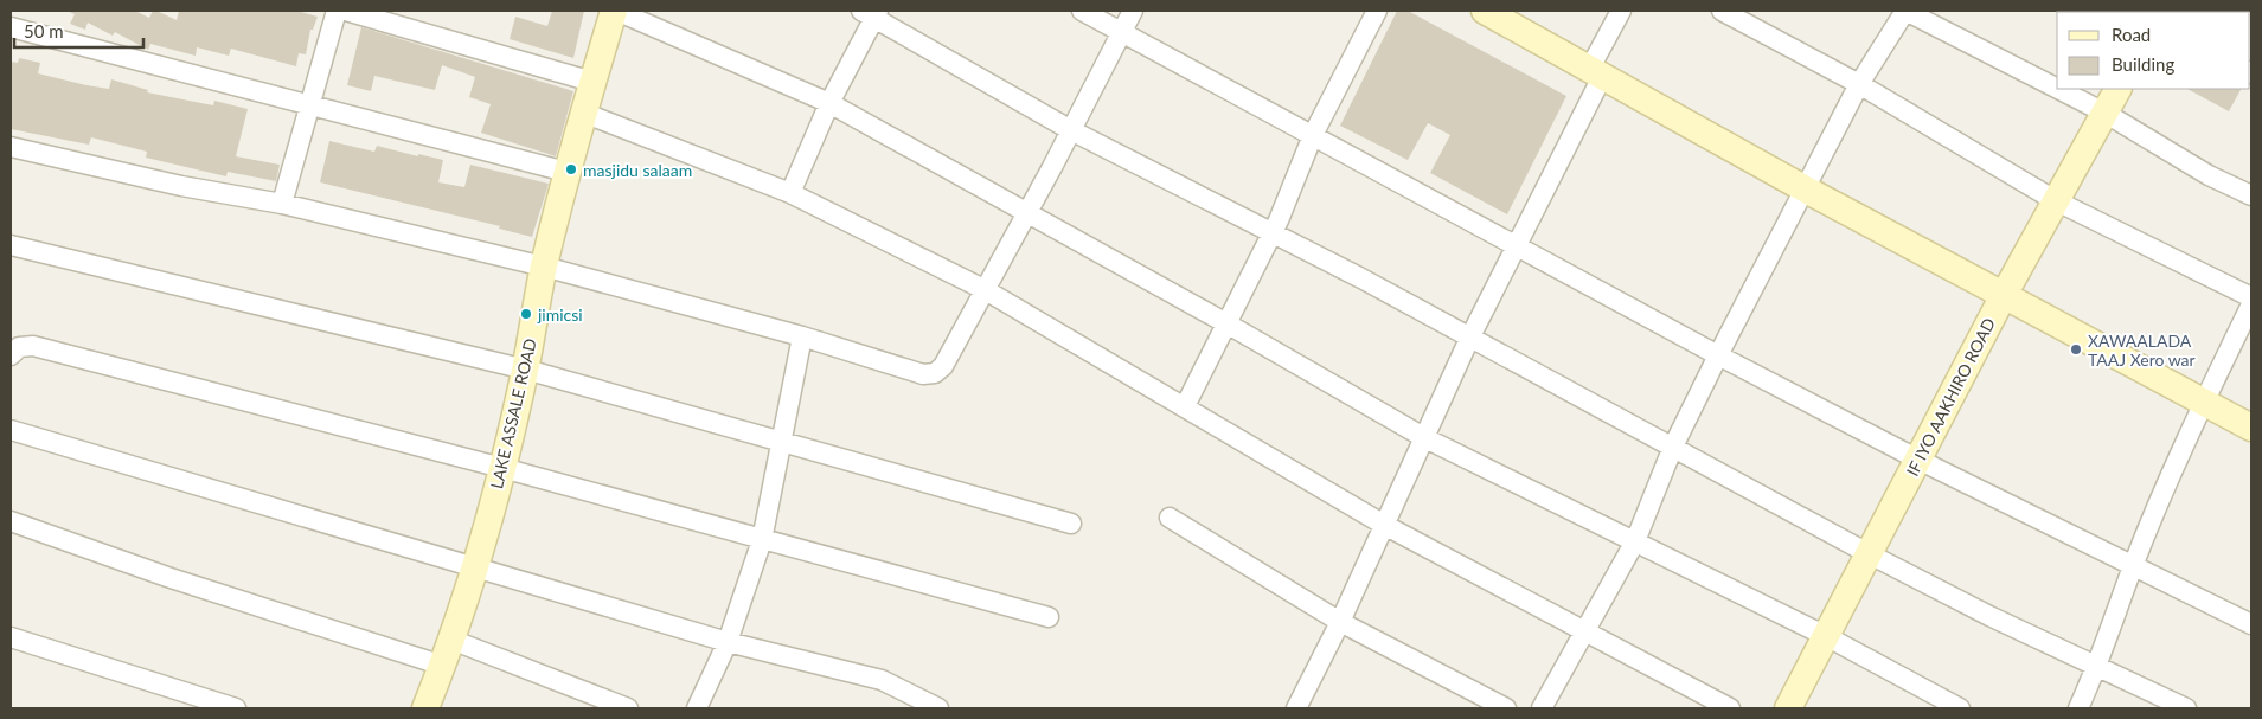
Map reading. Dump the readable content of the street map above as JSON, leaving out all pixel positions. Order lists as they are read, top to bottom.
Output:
{
  "streets": {
    "street": ["IF IYO AAKHIRO ROAD", "LAKE ASSALE ROAD"]
  },
  "places": ["masjidu salaam", "jimicsi", "XAWAALADA TAAJ Xero war"],
  "legend": ["Road", "Building"],
  "scale_bar": "50 m"
}
